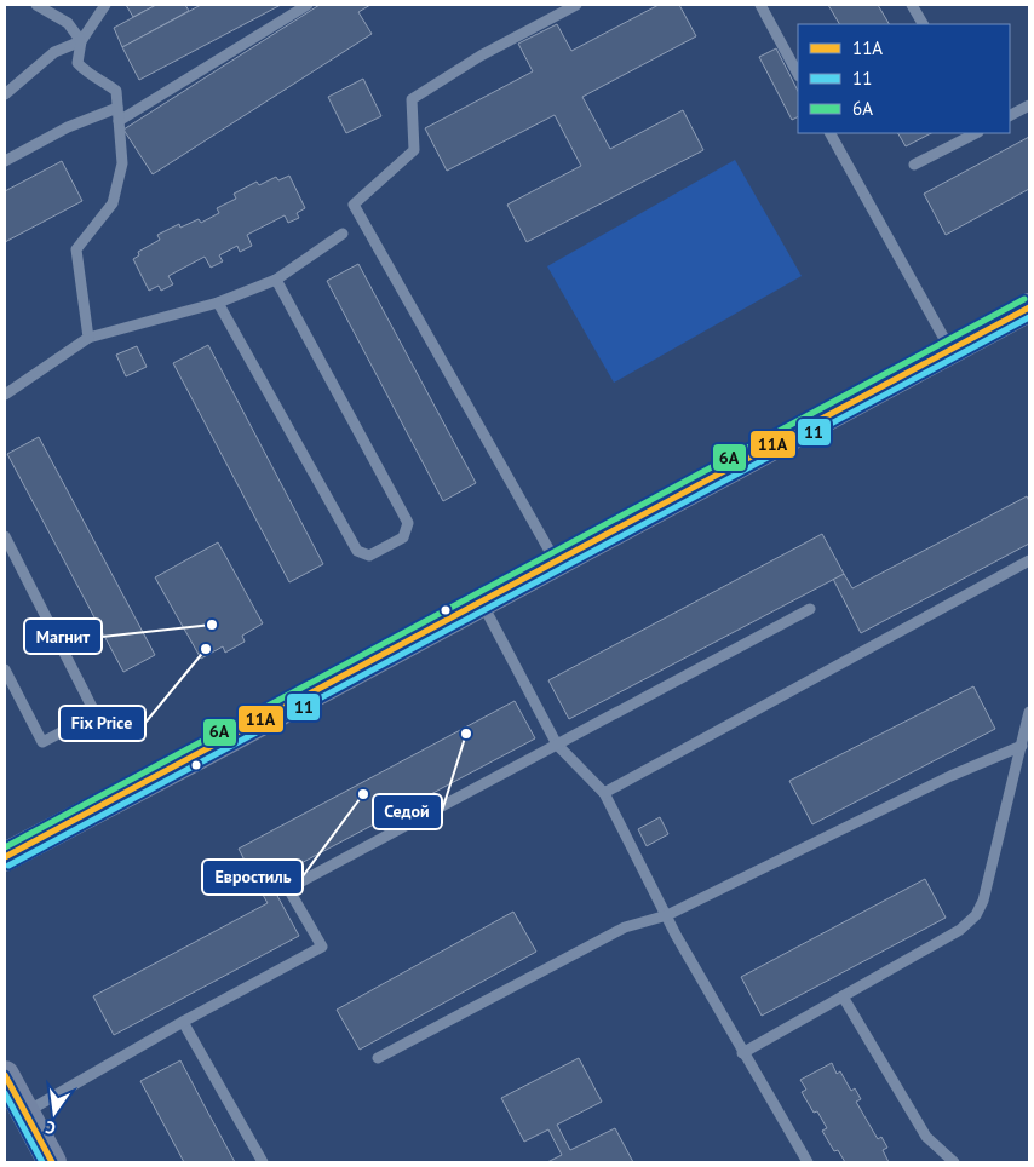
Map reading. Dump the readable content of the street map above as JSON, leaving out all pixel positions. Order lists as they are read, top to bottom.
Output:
{
  "places": [
    "Магнит",
    "Fix Price",
    "Седой",
    "Евростиль"
  ],
  "lines": ["transit line 6А", "transit line 11А", "transit line 11"],
  "legend": ["11А", "11", "6А"],
  "north": "bottom"
}
